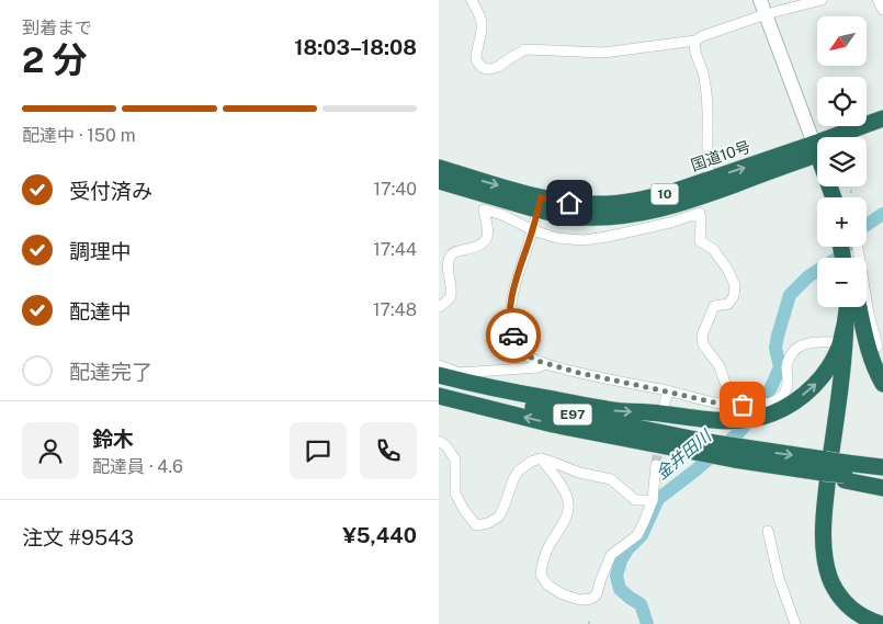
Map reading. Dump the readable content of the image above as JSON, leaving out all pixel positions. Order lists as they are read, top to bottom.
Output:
{
  "streets": {
    "highway": ["国道10号", "10", "E97"]
  },
  "water": ["金井田川"],
  "north": "bottom left",
  "page": {
    "heading": ["2 分", "到着まで", "18:03–18:08"],
    "panel": [
      "鈴木",
      "配達員 · 4.6",
      "注文 #9543",
      "¥5,440"
    ],
    "map_buttons": ["+", "−"],
    "bar": "配達中 · 150 m",
    "list": [
      ["受付済み", "17:40"],
      ["調理中", "17:44"],
      ["配達中", "17:48"],
      "配達完了"
    ]
  }
}
